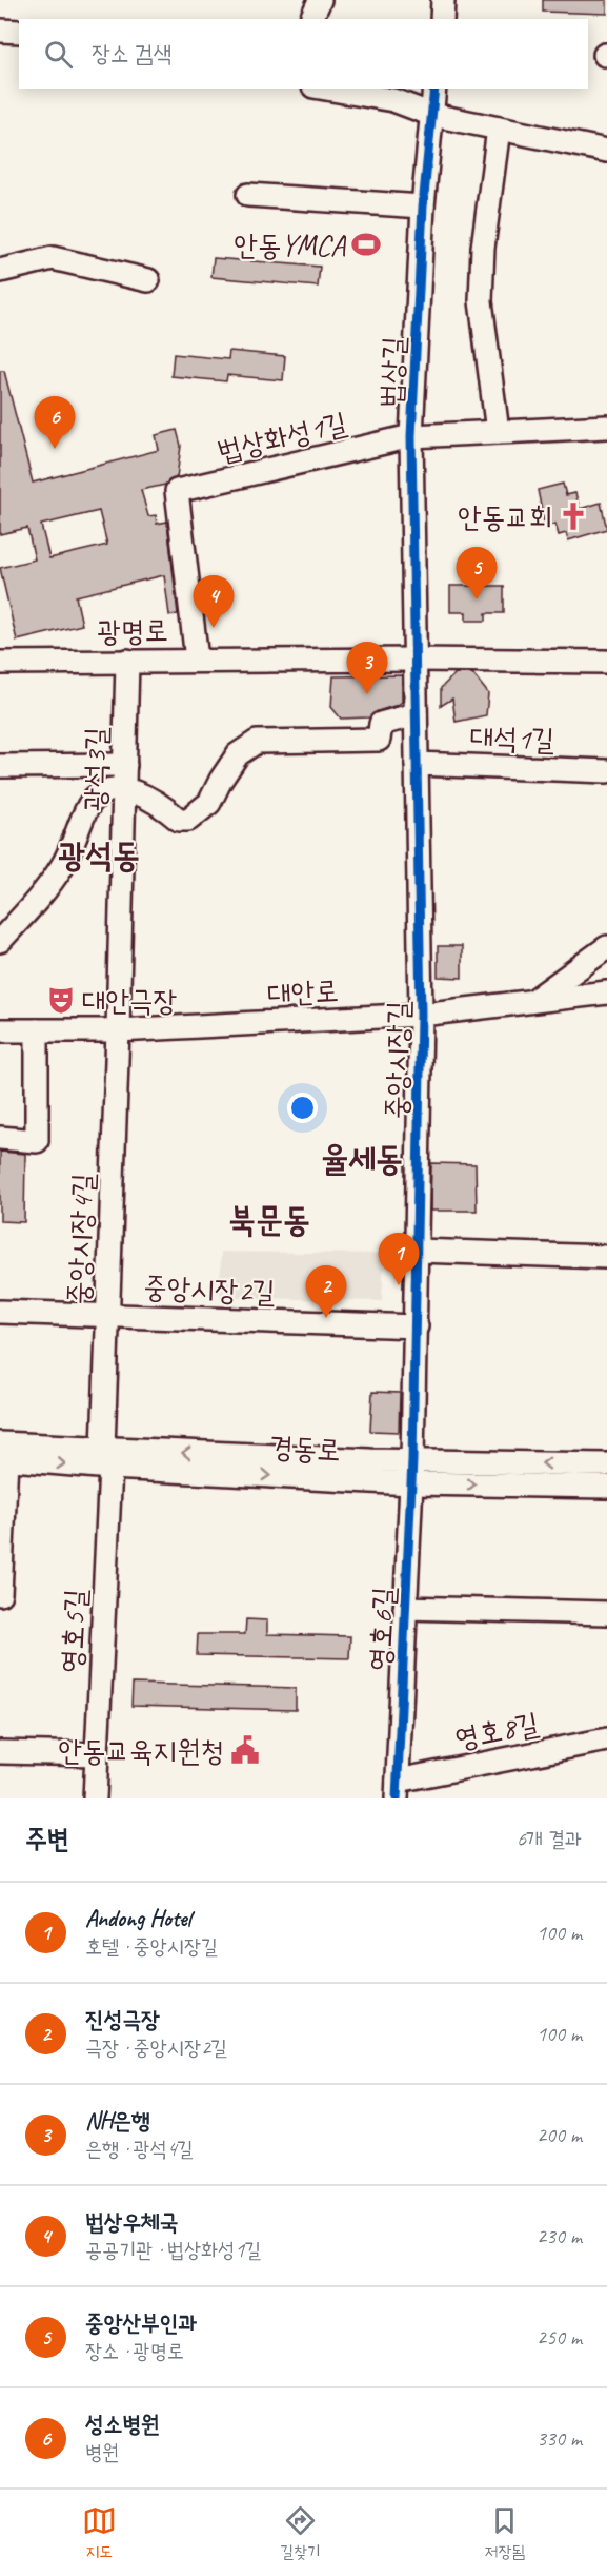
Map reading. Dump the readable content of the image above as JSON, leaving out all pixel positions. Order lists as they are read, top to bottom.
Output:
{
  "streets": {
    "street": [
      "법상길",
      "법상화성1길",
      "광명로",
      "대석1길",
      "광석3길",
      "대안로",
      "중앙시장길",
      "중앙시장4길",
      "중앙시장2길",
      "경동로",
      "영호6길",
      "영호5길",
      "영호8길"
    ]
  },
  "crossings": [
    ["법상길", "법상화성1길"],
    ["법상길", "광명로"],
    ["법상길", "중앙시장길"],
    ["법상화성1길", "광명로"],
    ["광명로", "광석3길"],
    ["광명로", "중앙시장길"],
    ["대석1길", "중앙시장길"],
    ["광석3길", "대안로"],
    ["광석3길", "중앙시장4길"],
    ["대안로", "중앙시장길"],
    ["대안로", "중앙시장4길"],
    ["중앙시장길", "중앙시장2길"],
    ["중앙시장길", "경동로"],
    ["중앙시장길", "영호6길"],
    ["중앙시장4길", "중앙시장2길"],
    ["중앙시장4길", "경동로"],
    ["중앙시장4길", "영호5길"],
    ["경동로", "영호6길"],
    ["경동로", "영호5길"],
    ["영호6길", "영호8길"]
  ],
  "districts": ["광석동", "율세동", "북문동"],
  "places": {
    "sports": ["안동YMCA"],
    "church": ["안동교회"],
    "theatre": ["대안극장"],
    "public building": ["안동교육지원청"]
  },
  "page": {
    "search": "장소 검색",
    "pins": [
      "6",
      "5",
      "4",
      "3",
      "1",
      "2"
    ],
    "heading": ["주변", "6개 결과"],
    "list": [
      {
        "mark": "1",
        "name": "Andong Hotel",
        "note": "호텔 · 중앙시장길",
        "value": "100 m"
      },
      {
        "mark": "2",
        "name": "진성극장",
        "note": "극장 · 중앙시장2길",
        "value": "100 m"
      },
      {
        "mark": "3",
        "name": "NH은행",
        "note": "은행 · 광석4길",
        "value": "200 m"
      },
      {
        "mark": "4",
        "name": "법상우체국",
        "note": "공공기관 · 법상화성1길",
        "value": "230 m"
      },
      {
        "mark": "5",
        "name": "중앙산부인과",
        "note": "장소 · 광명로",
        "value": "250 m"
      },
      {
        "mark": "6",
        "name": "성소병원",
        "note": "병원",
        "value": "330 m"
      }
    ],
    "nav": ["지도", "길찾기", "저장됨"]
  }
}
